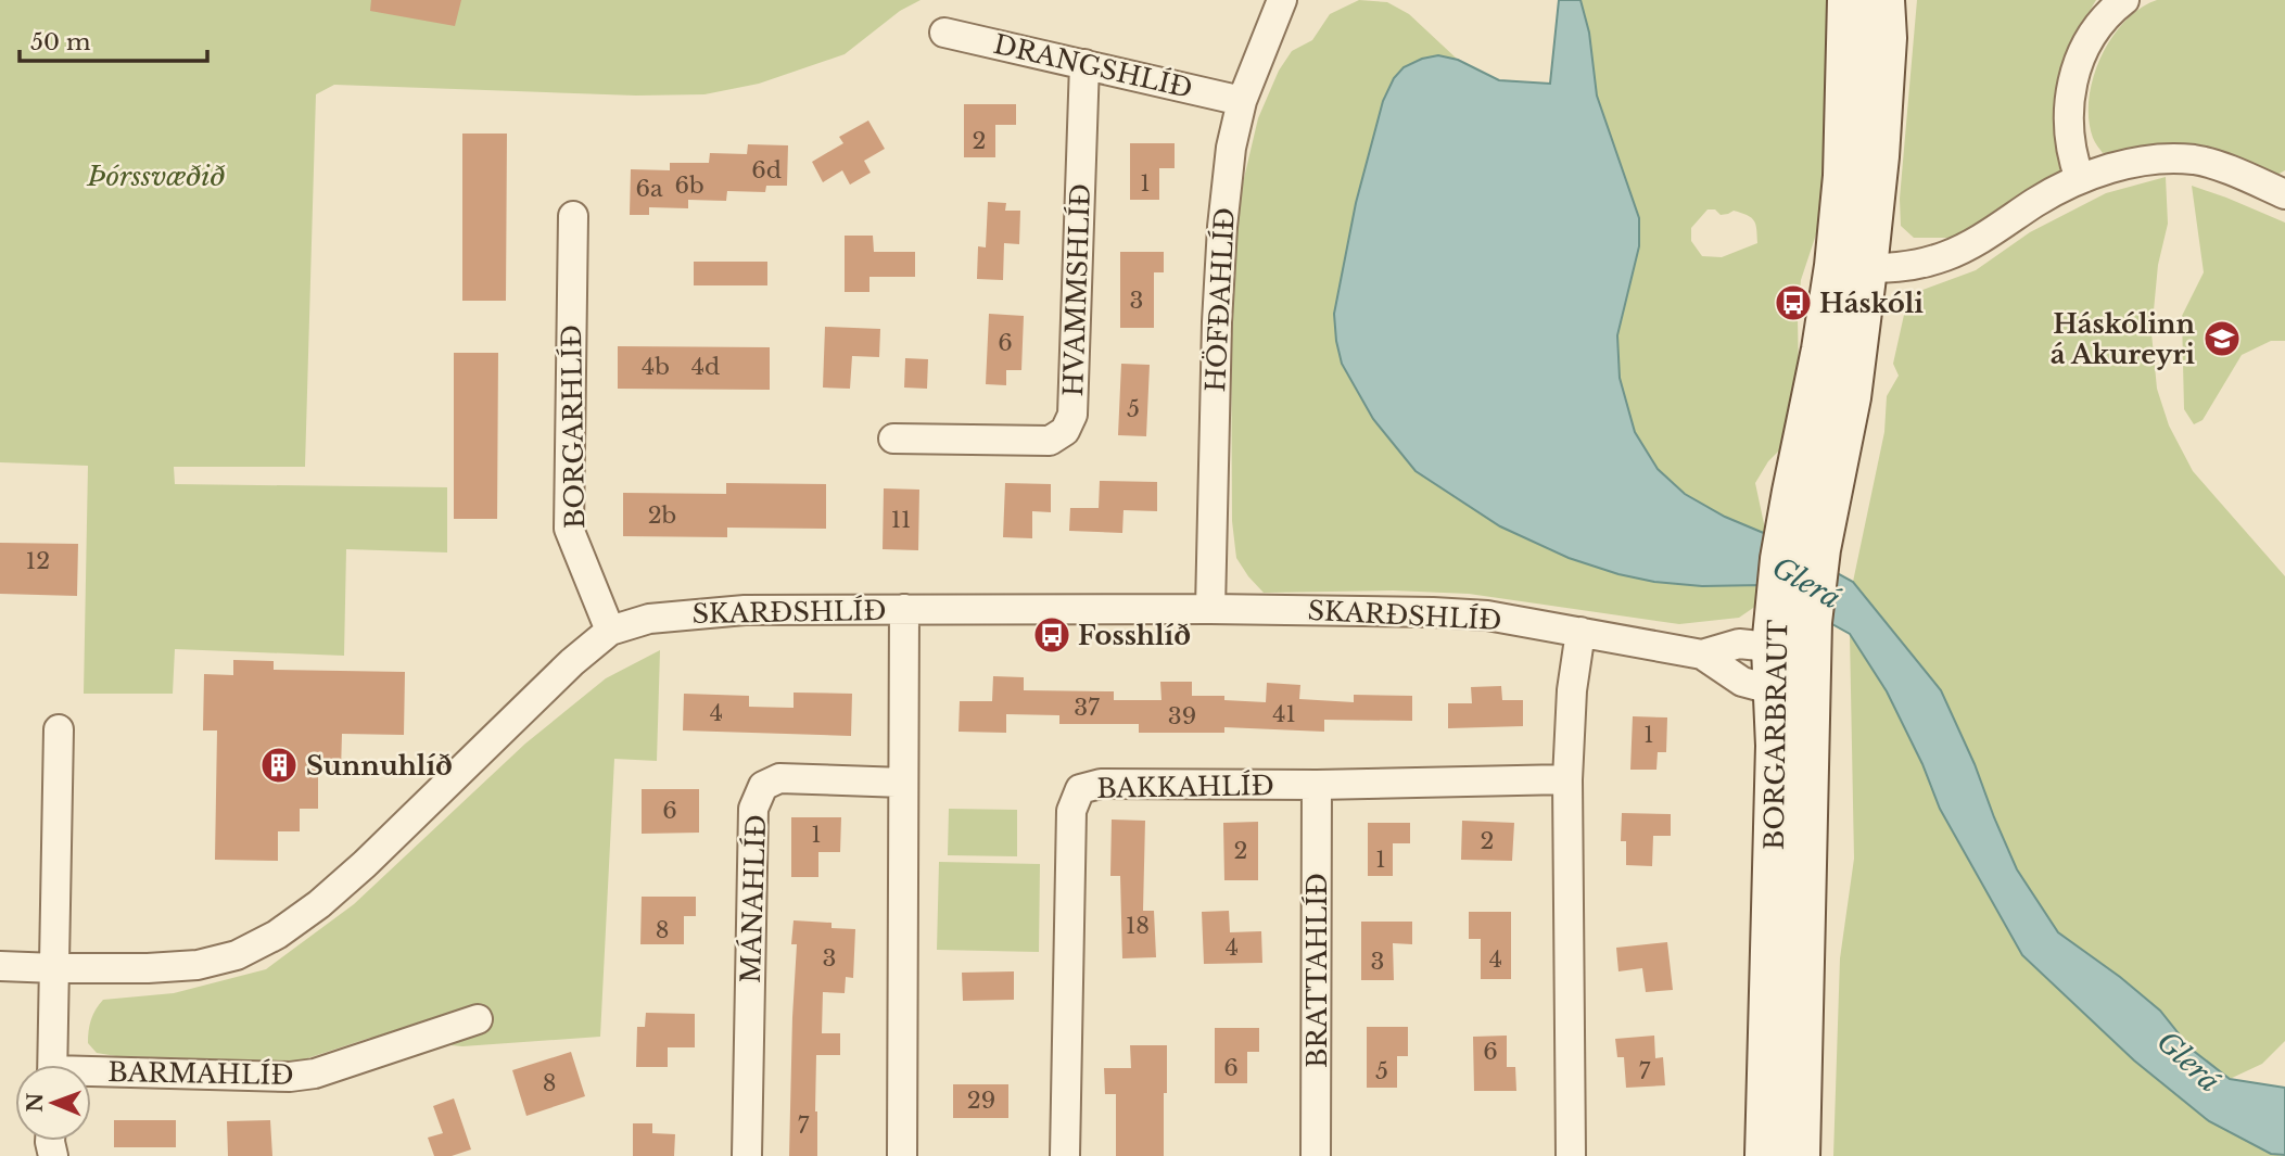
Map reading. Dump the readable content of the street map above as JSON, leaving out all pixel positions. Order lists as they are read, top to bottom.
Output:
{
  "streets": {
    "street": [
      "DRANGSHLÍÐ",
      "HVAMMSHLÍÐ",
      "HÖFÐAHLÍÐ",
      "BORGARHLÍÐ",
      "SKARÐSHLÍÐ",
      "BORGARBRAUT",
      "BAKKAHLÍÐ",
      "MÁNAHLÍÐ",
      "BRATTAHLÍÐ",
      "BARMAHLÍÐ"
    ]
  },
  "crossings": [
    ["DRANGSHLÍÐ", "HVAMMSHLÍÐ"],
    ["DRANGSHLÍÐ", "HÖFÐAHLÍÐ"],
    ["HÖFÐAHLÍÐ", "SKARÐSHLÍÐ"],
    ["BORGARHLÍÐ", "SKARÐSHLÍÐ"],
    ["SKARÐSHLÍÐ", "BORGARBRAUT"],
    ["BAKKAHLÍÐ", "BRATTAHLÍÐ"]
  ],
  "water": ["Glerá"],
  "parks": ["Þórssvæðið"],
  "places": {
    "bus stop": ["Háskóli", "Fosshlíð"],
    "school or university": ["Háskólinn á Akureyri"],
    "building": ["Sunnuhlíð"]
  },
  "house_numbers": [
    "2",
    "6d",
    "1",
    "6b",
    "6a",
    "3",
    "6",
    "4b",
    "4d",
    "5",
    "2b",
    "11",
    "12",
    "37",
    "4",
    "41",
    "39",
    "1",
    "6",
    "1",
    "2",
    "2",
    "1",
    "18",
    "8",
    "4",
    "3",
    "4",
    "3",
    "6",
    "6",
    "5",
    "7",
    "8",
    "29",
    "7"
  ],
  "scale_bar": "50 m",
  "north": "left"
}
